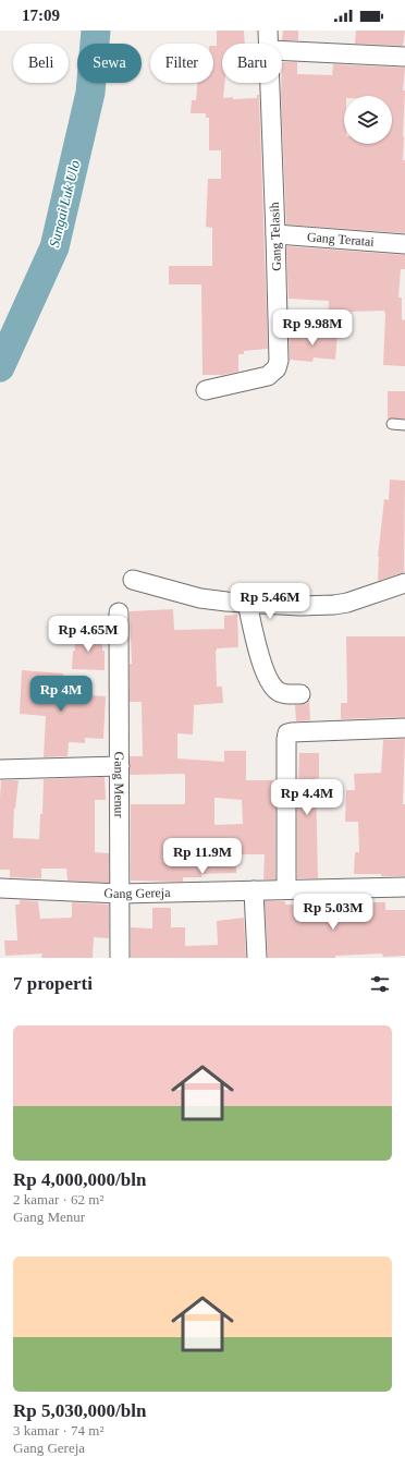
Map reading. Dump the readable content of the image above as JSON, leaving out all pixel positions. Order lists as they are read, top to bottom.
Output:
{
  "streets": {
    "street": [
      "Gang Telasih",
      "Gang Teratai",
      "Gang Menur",
      "Gang Gereja"
    ]
  },
  "crossings": [
    ["Gang Telasih", "Gang Teratai"],
    ["Gang Menur", "Gang Gereja"]
  ],
  "water": ["Sungai Luk Ulo"],
  "page": {
    "status": "17:09",
    "chip": [
      "Beli",
      "Sewa",
      "Filter",
      "Baru"
    ],
    "price": [
      "Rp 9.98M",
      "Rp 5.46M",
      "Rp 4.65M",
      "Rp 4M",
      "Rp 4.4M",
      "Rp 11.9M",
      "Rp 5.03M"
    ],
    "heading": "7 properti",
    "list": [
      {
        "name": "Rp 4,000,000/bln",
        "note": "2 kamar · 62 m² · Gang Menur"
      },
      {
        "name": "Rp 5,030,000/bln",
        "note": "3 kamar · 74 m² · Gang Gereja"
      }
    ]
  }
}
